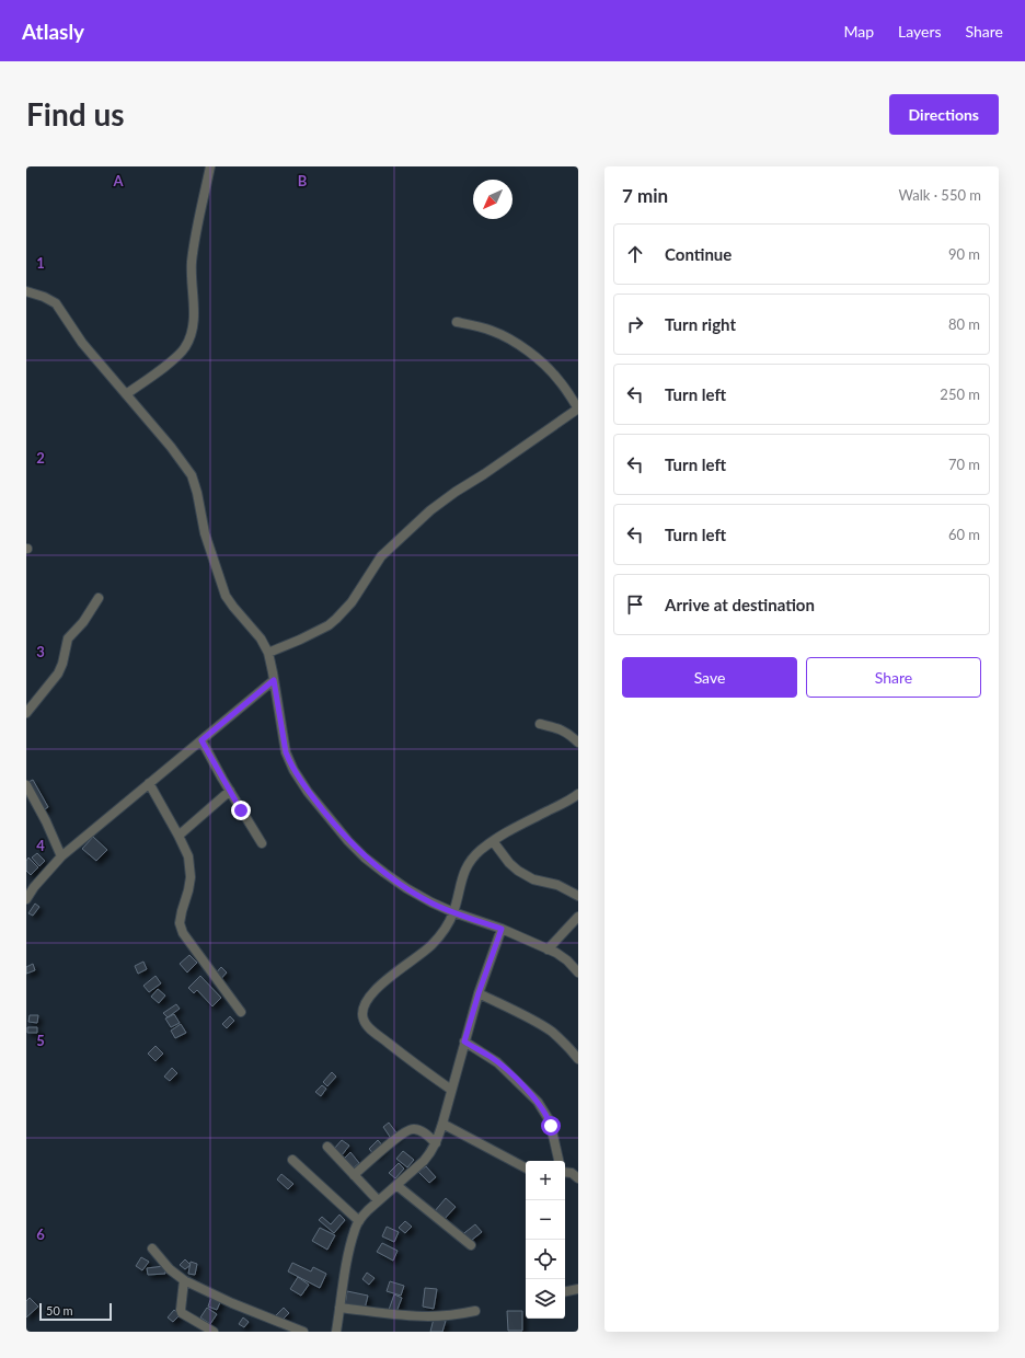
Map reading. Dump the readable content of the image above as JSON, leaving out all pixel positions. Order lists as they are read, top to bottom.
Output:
{
  "scale_bar": "50 m",
  "north": "bottom left",
  "page": {
    "header": "Atlasly",
    "nav": ["Map", "Layers", "Share"],
    "buttons": [
      "Directions",
      ["Save", "Share"]
    ],
    "title": "Find us",
    "heading": ["7 min", "Walk · 550 m"],
    "list": [
      ["Continue", "90 m"],
      ["Turn right", "80 m"],
      ["Turn left", "250 m"],
      ["Turn left", "70 m"],
      ["Turn left", "60 m"],
      "Arrive at destination"
    ],
    "map_buttons": ["+", "−"],
    "scale": "50 m"
  },
  "grid": {
    "columns": ["A", "B"],
    "rows": [
      "1",
      "2",
      "3",
      "4",
      "5",
      "6"
    ]
  }
}
